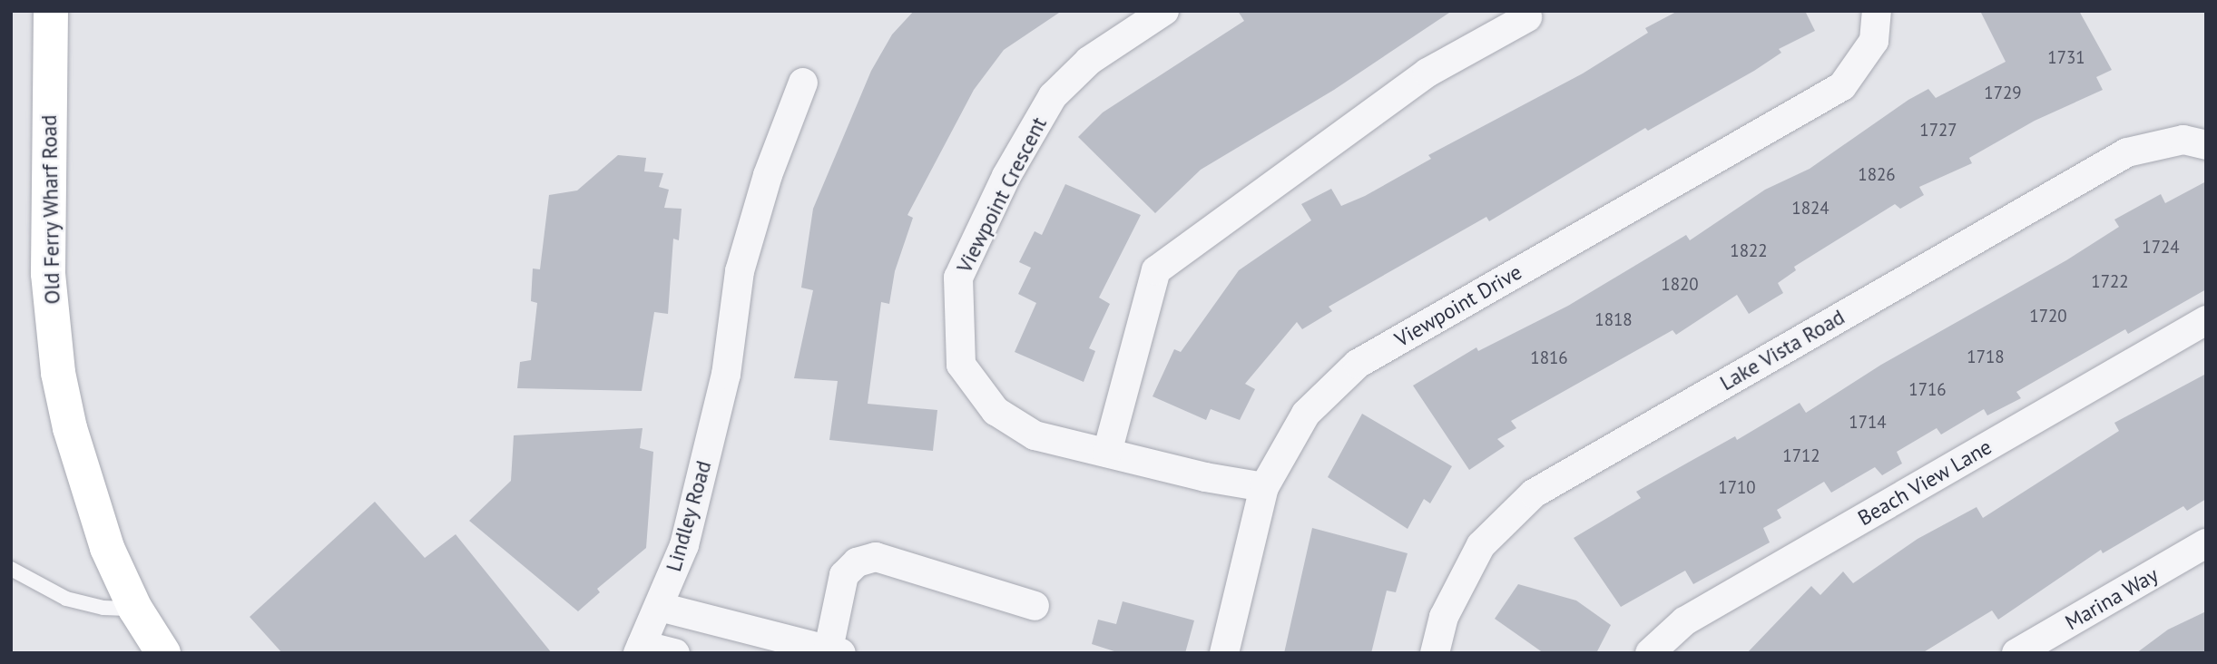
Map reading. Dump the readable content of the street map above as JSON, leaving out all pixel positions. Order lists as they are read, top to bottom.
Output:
{
  "streets": {
    "street": [
      "Viewpoint Crescent",
      "Old Ferry Wharf Road",
      "Viewpoint Drive",
      "Lake Vista Road",
      "Beach View Lane",
      "Lindley Road",
      "Marina Way"
    ]
  },
  "crossings": [
    ["Viewpoint Crescent", "Viewpoint Drive"]
  ],
  "house_numbers": [
    "1731",
    "1729",
    "1727",
    "1826",
    "1824",
    "1724",
    "1822",
    "1722",
    "1820",
    "1720",
    "1818",
    "1718",
    "1816",
    "1716",
    "1714",
    "1712",
    "1710"
  ]
}
